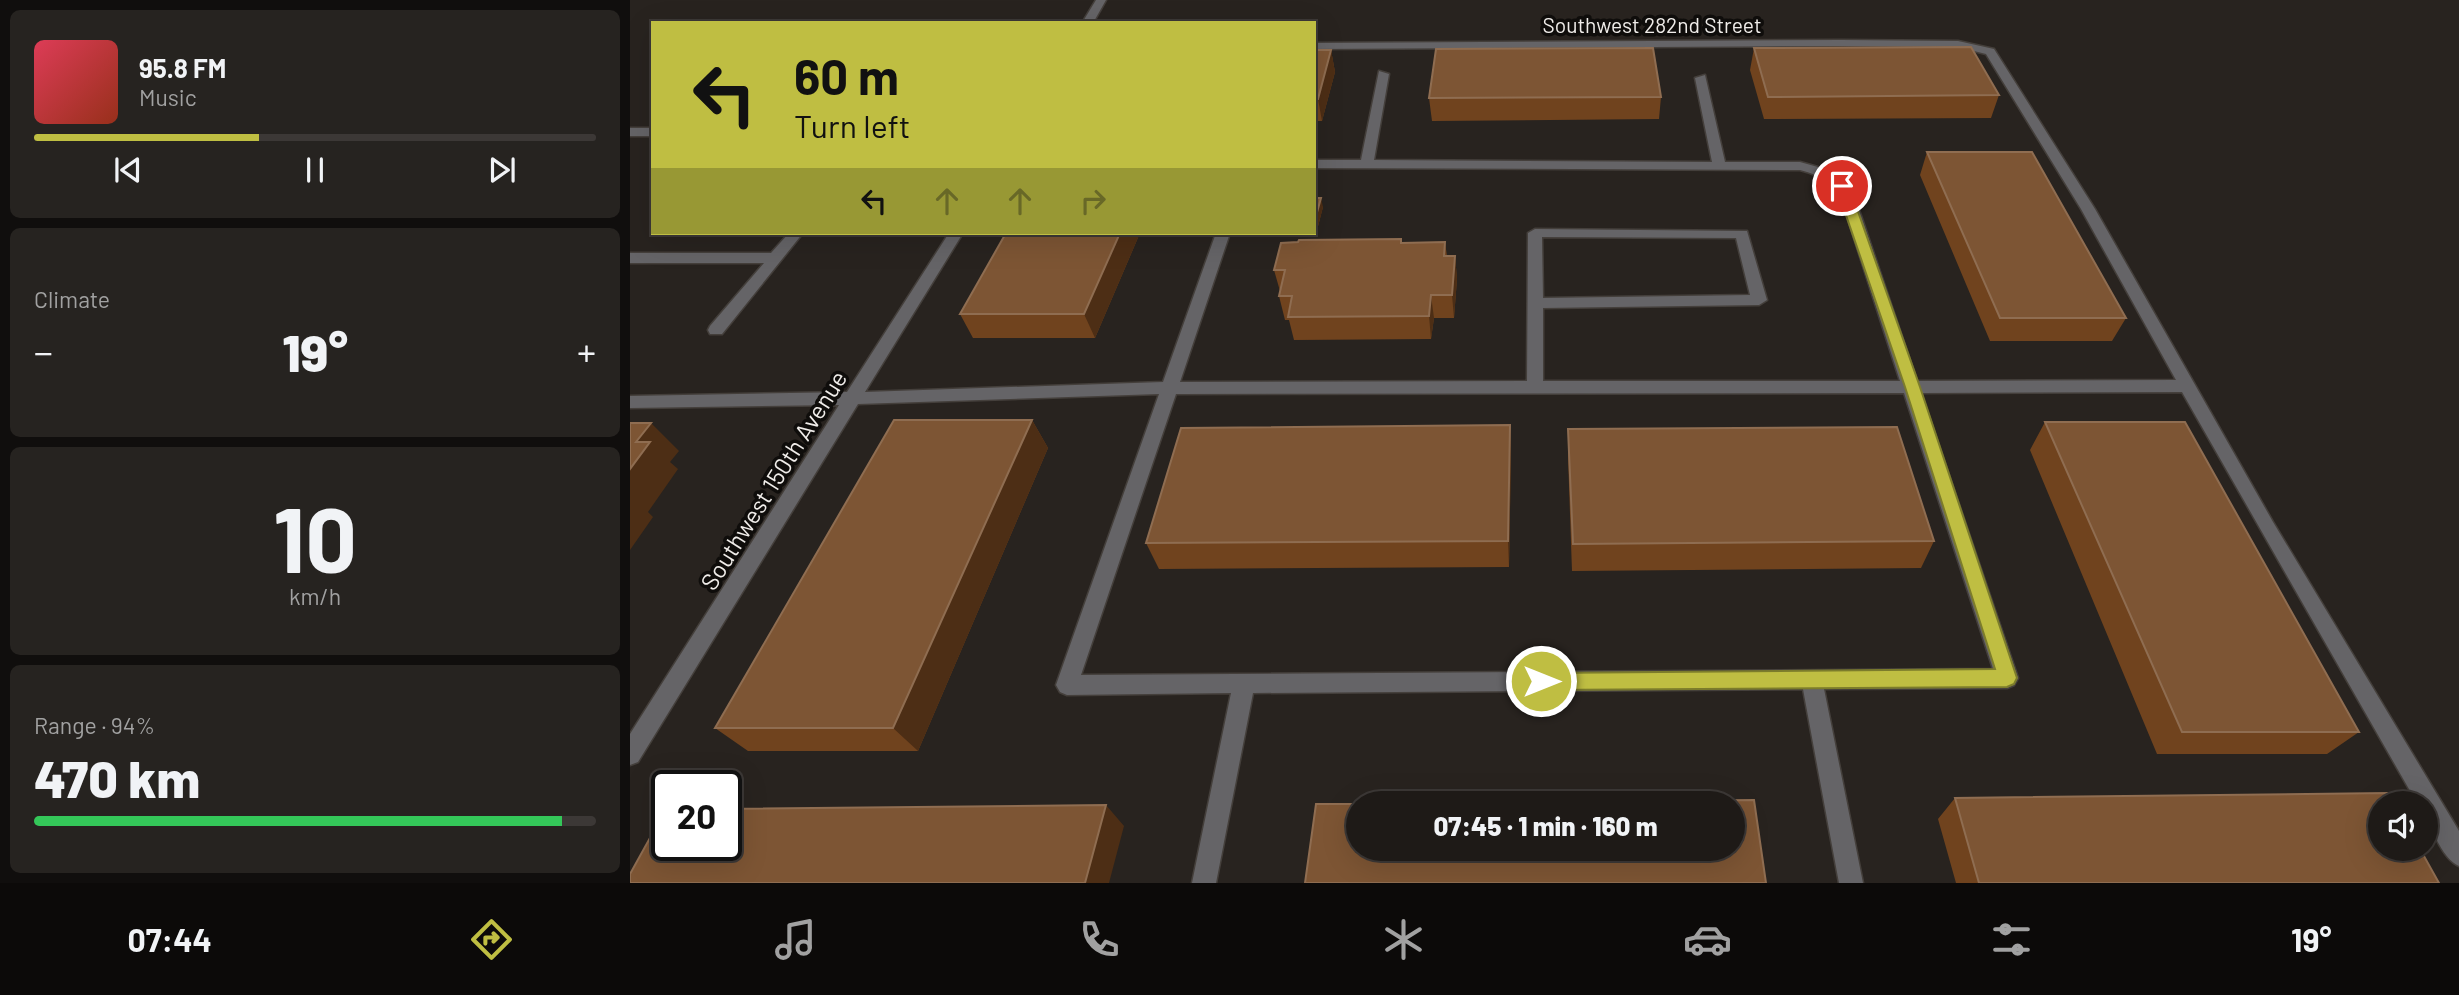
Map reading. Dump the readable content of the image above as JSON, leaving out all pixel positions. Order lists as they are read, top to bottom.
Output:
{
  "streets": {
    "street": ["Southwest 282nd Street", "Southwest 150th Avenue"]
  },
  "page": {
    "turn": ["60 m", "Turn left"],
    "song": ["95.8 FM", "Music"],
    "tile": [
      "Climate",
      ["10", "km/h"],
      ["Range · 94%", "470 km"]
    ],
    "heat": ["−", "19°", "+"],
    "limit": "20",
    "trip": "07:45 · 1 min · 160 m",
    "tabs": ["07:44", "19°"]
  }
}
